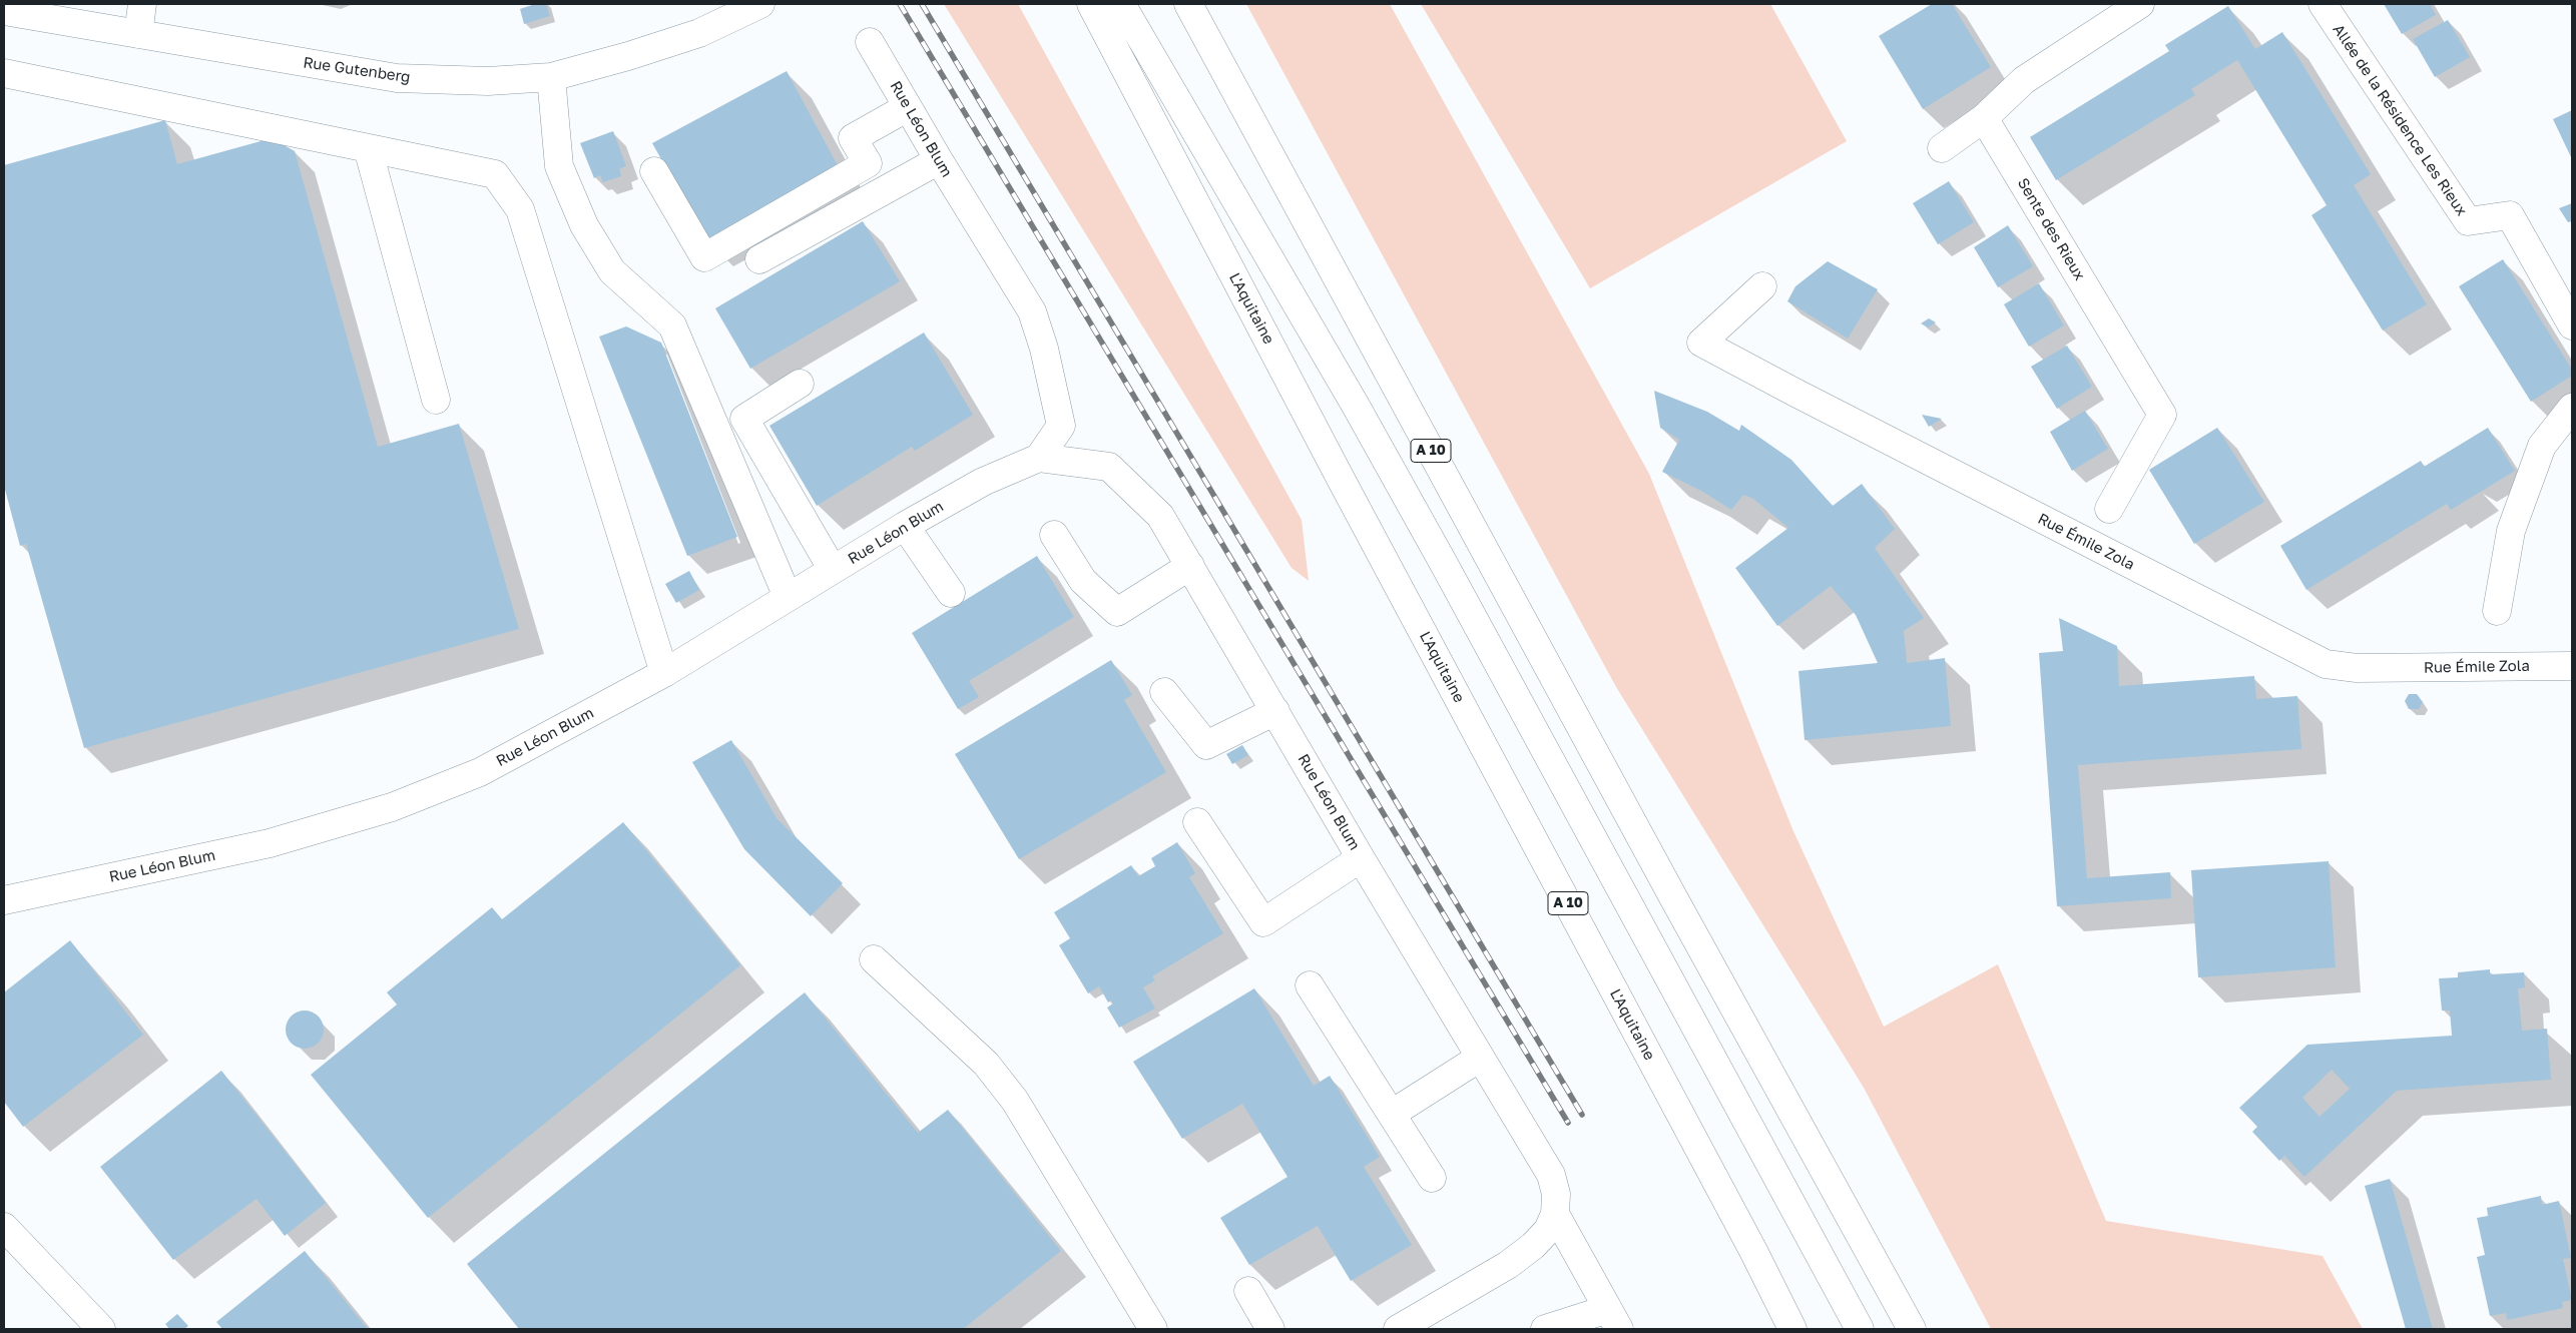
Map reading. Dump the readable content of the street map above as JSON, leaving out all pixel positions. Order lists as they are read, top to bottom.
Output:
{
  "streets": {
    "main road": [
      "Rue Gutenberg",
      "Allée de la Résidence Les Rieux",
      "Rue Léon Blum",
      "Sente des Rieux",
      "L'Aquitaine",
      "A 10",
      "Rue Émile Zola"
    ]
  }
}
